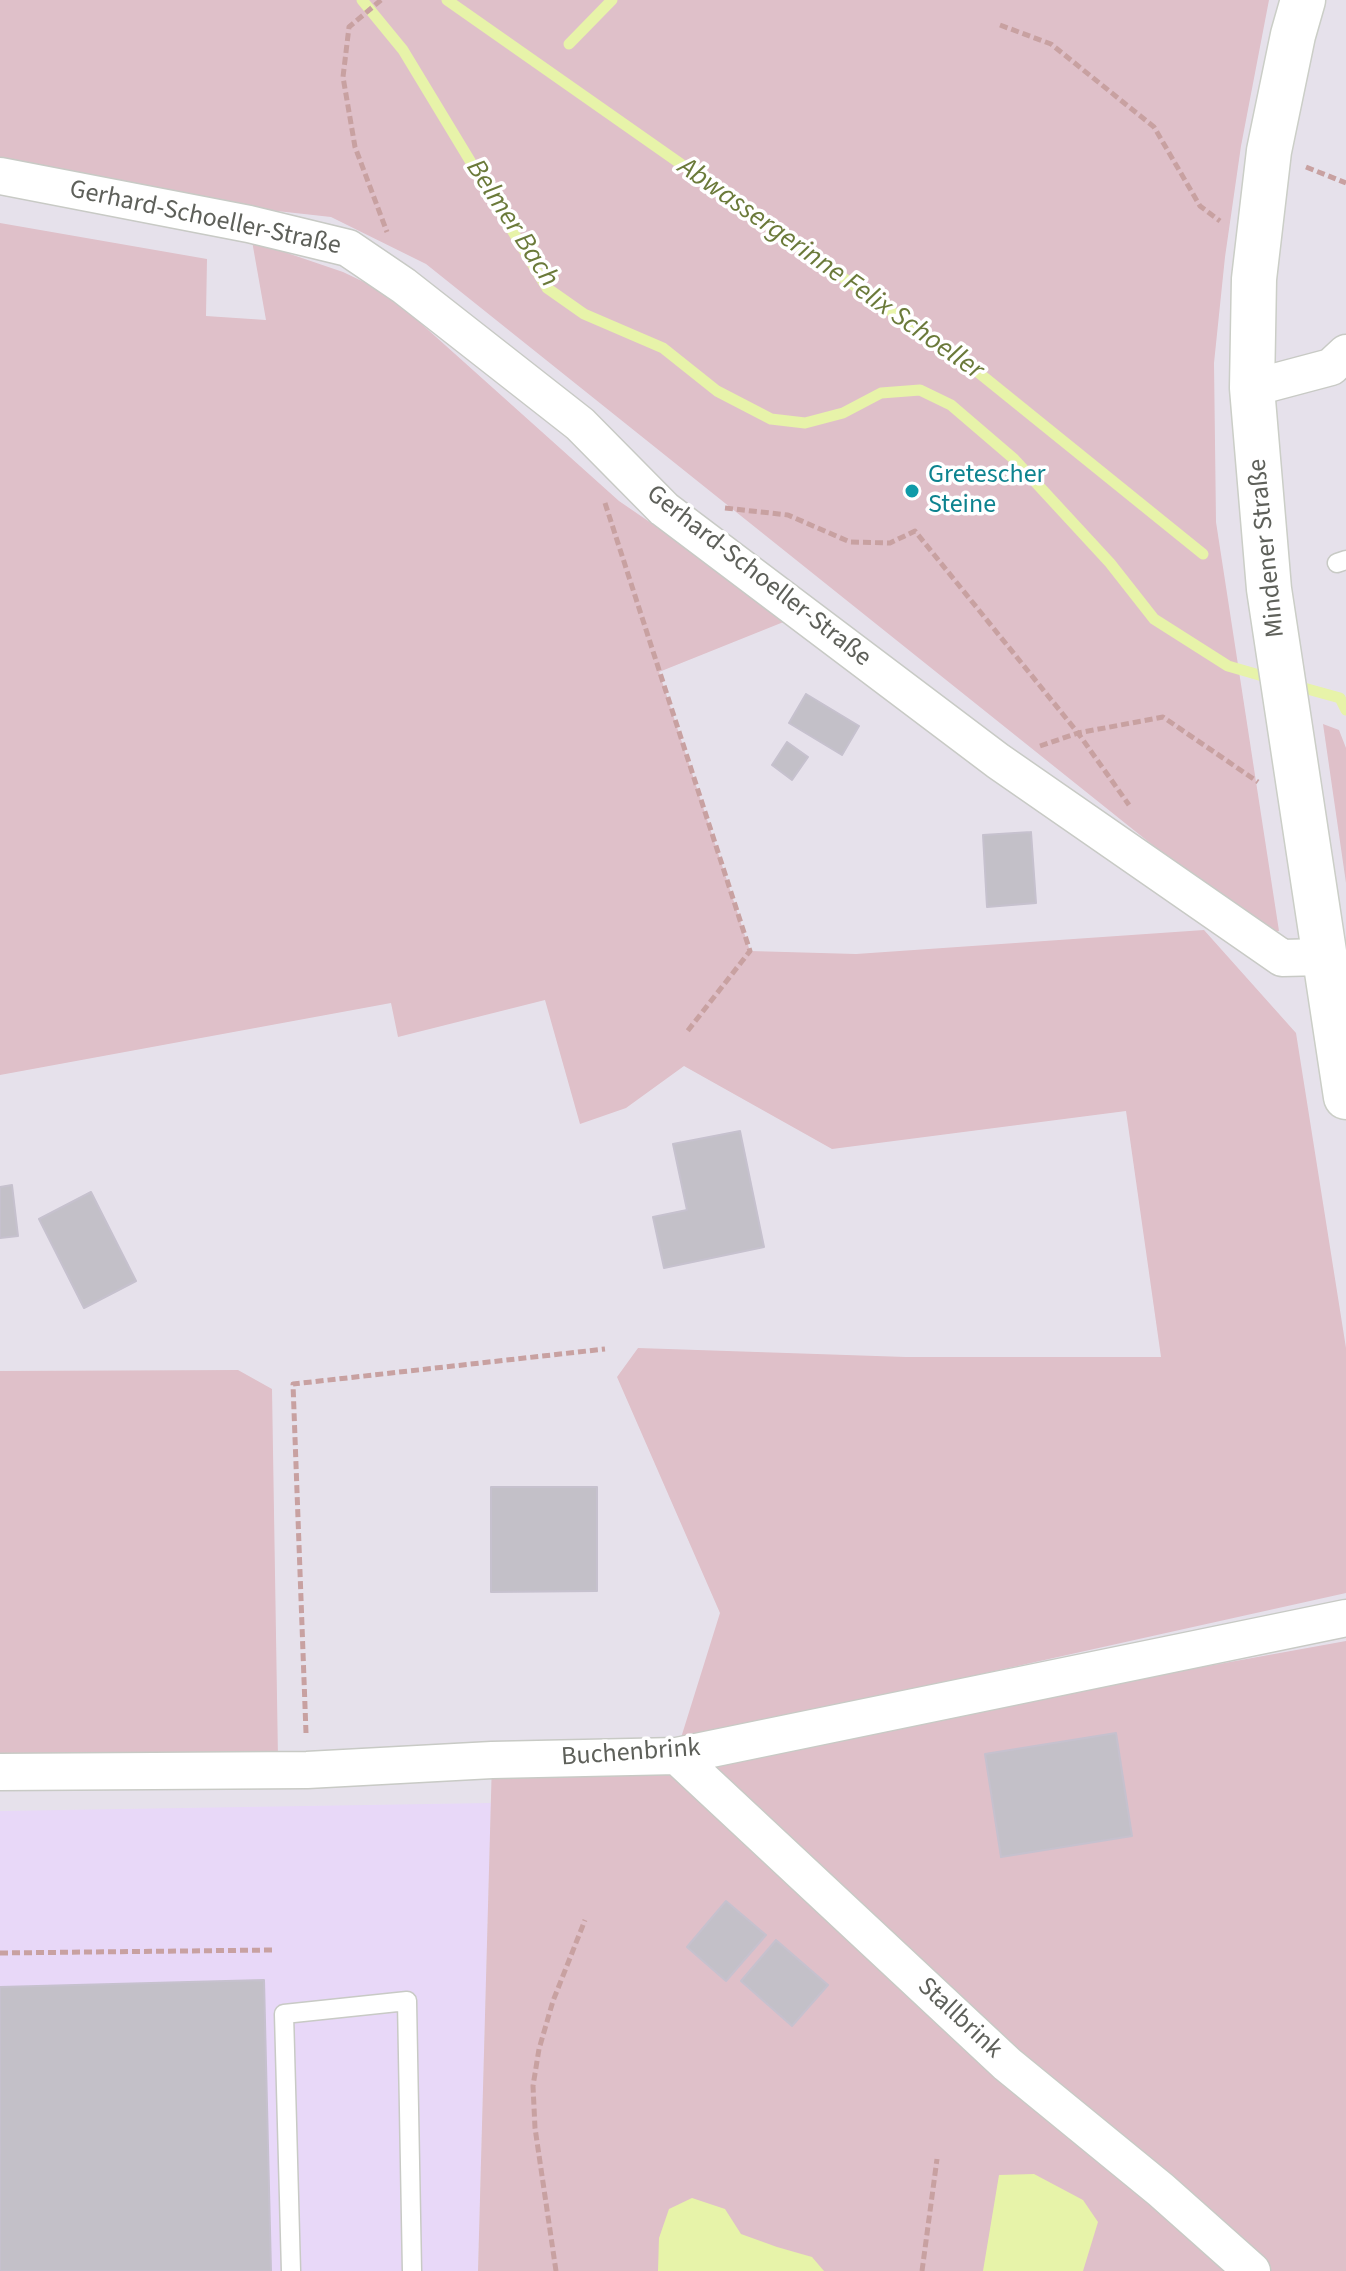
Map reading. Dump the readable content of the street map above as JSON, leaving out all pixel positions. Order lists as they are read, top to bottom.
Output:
{
  "streets": {
    "main road": ["Mindener Straße"],
    "street": ["Gerhard-Schoeller-Straße", "Buchenbrink", "Stallbrink"]
  },
  "crossings": [
    ["Gerhard-Schoeller-Straße", "Mindener Straße"],
    ["Buchenbrink", "Stallbrink"]
  ],
  "water": ["Belmer Bach", "Abwassergerinne Felix Schoeller"],
  "places": ["Gretescher Steine"]
}
